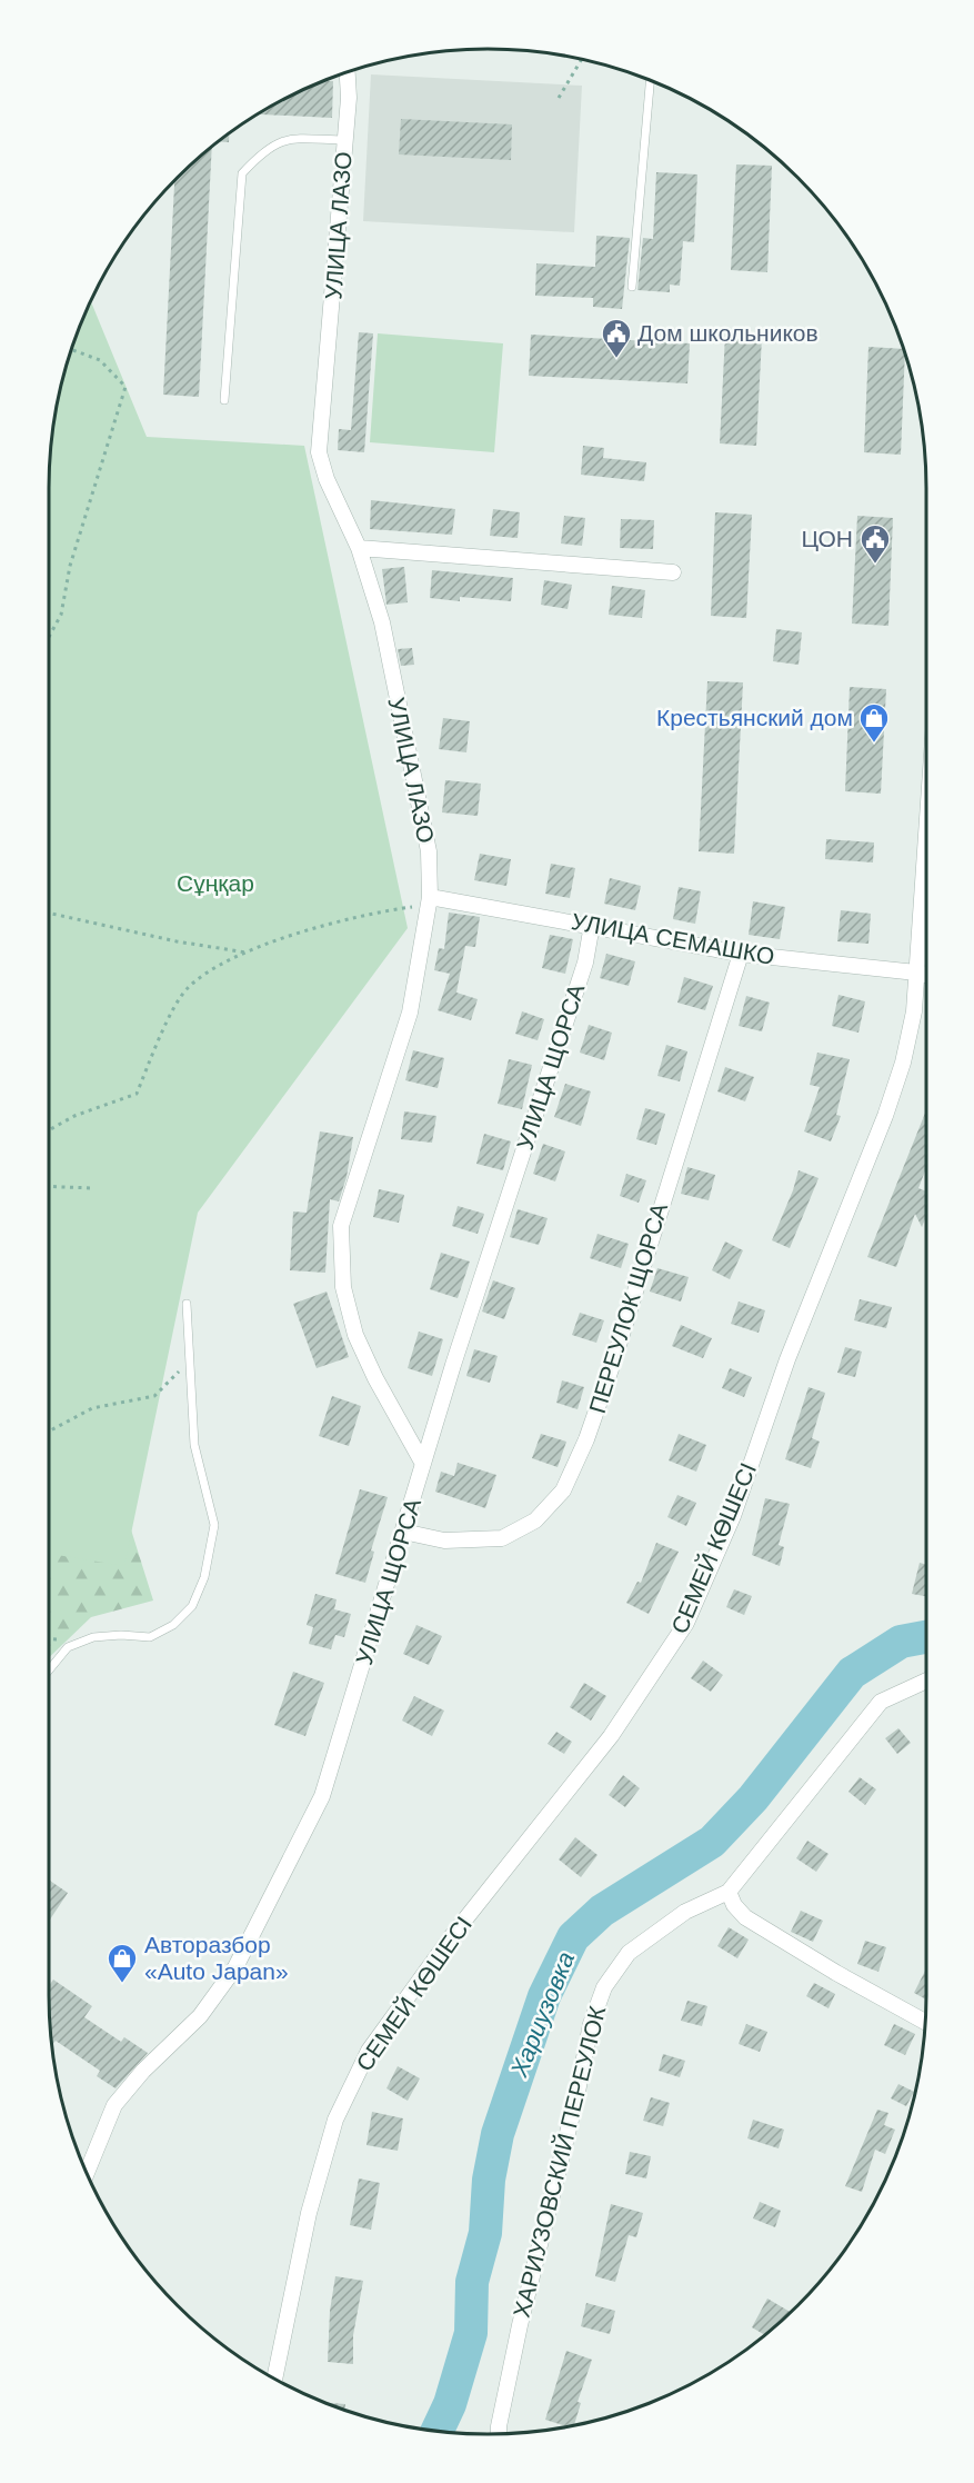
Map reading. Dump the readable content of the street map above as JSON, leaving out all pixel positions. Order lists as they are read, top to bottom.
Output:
{
  "streets": {
    "street": [
      "УЛИЦА ЛАЗО",
      "УЛИЦА СЕМАШКО",
      "УЛИЦА ЩОРСА",
      "ПЕРЕУЛОК ЩОРСА",
      "СЕМЕЙ КӨШЕСІ",
      "ХАРИУЗОВСКИЙ ПЕРЕУЛОК"
    ]
  },
  "crossings": [
    ["УЛИЦА ЛАЗО", "УЛИЦА СЕМАШКО"],
    ["УЛИЦА ЛАЗО", "УЛИЦА ЩОРСА"],
    ["УЛИЦА СЕМАШКО", "УЛИЦА ЩОРСА"],
    ["УЛИЦА СЕМАШКО", "ПЕРЕУЛОК ЩОРСА"],
    ["УЛИЦА СЕМАШКО", "СЕМЕЙ КӨШЕСІ"],
    ["УЛИЦА ЩОРСА", "ПЕРЕУЛОК ЩОРСА"]
  ],
  "water": ["Хариузовка"],
  "parks": ["Сұңқар"],
  "places": {
    "public building": ["Дом школьников", "ЦОН"],
    "shop": ["Крестьянский дом", "Авторазбор «Auto Japan»"]
  }
}
